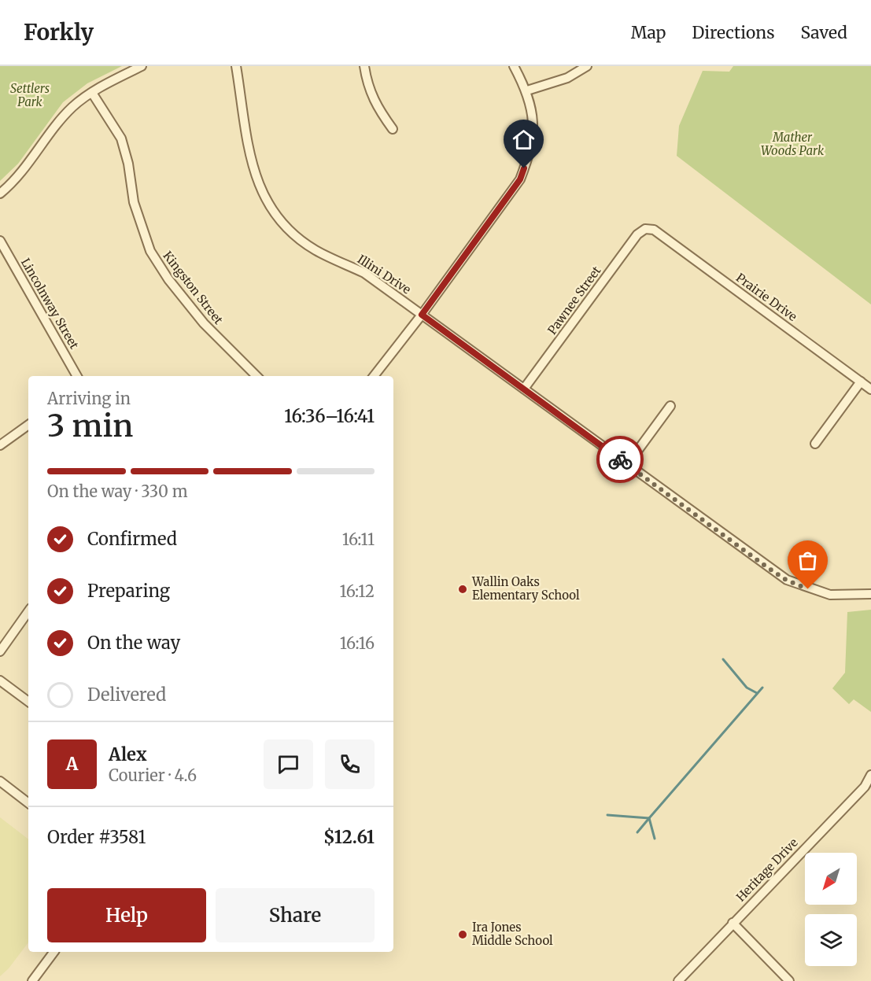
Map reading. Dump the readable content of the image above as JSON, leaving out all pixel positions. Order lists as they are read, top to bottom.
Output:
{
  "streets": {
    "street": [
      "Illini Drive",
      "Kingston Street",
      "Prairie Drive",
      "Pawnee Street",
      "Lincolnway Street",
      "Heritage Drive"
    ]
  },
  "crossings": [
    ["Illini Drive", "Pawnee Street"],
    ["Prairie Drive", "Pawnee Street"]
  ],
  "parks": ["Settlers Park", "Mather Woods Park"],
  "places": ["Wallin Oaks Elementary School", "Ira Jones Middle School"],
  "north": "bottom left",
  "page": {
    "header": "Forkly",
    "nav": ["Map", "Directions", "Saved"],
    "heading": ["3 min", "Arriving in", "16:36–16:41"],
    "panel": [
      "Alex",
      "Courier · 4.6",
      "Order #3581",
      "$12.61"
    ],
    "bar": "On the way · 330 m",
    "list": [
      ["Confirmed", "16:11"],
      ["Preparing", "16:12"],
      ["On the way", "16:16"],
      "Delivered"
    ],
    "round": "A",
    "buttons": ["Help", "Share"]
  }
}
